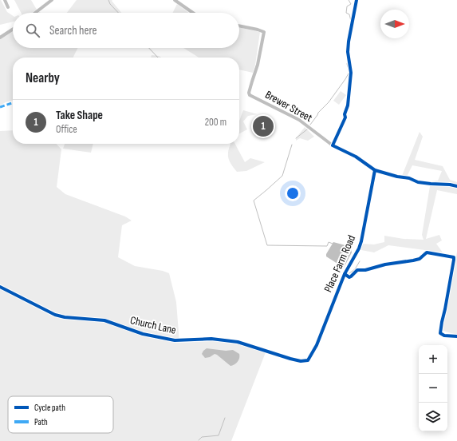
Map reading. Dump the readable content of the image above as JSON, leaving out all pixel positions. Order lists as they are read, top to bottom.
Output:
{
  "streets": {
    "street": ["Brewer Street", "Place Farm Road", "Church Lane"]
  },
  "crossings": [
    ["Brewer Street", "Place Farm Road"],
    ["Place Farm Road", "Church Lane"]
  ],
  "legend": ["Cycle path", "Path"],
  "north": "right",
  "page": {
    "search": "Search here",
    "heading": "Nearby",
    "list": [
      {
        "mark": "1",
        "name": "Take Shape",
        "note": "Office",
        "value": "200 m"
      }
    ],
    "pins": "1",
    "map_buttons": ["+", "−"]
  }
}
